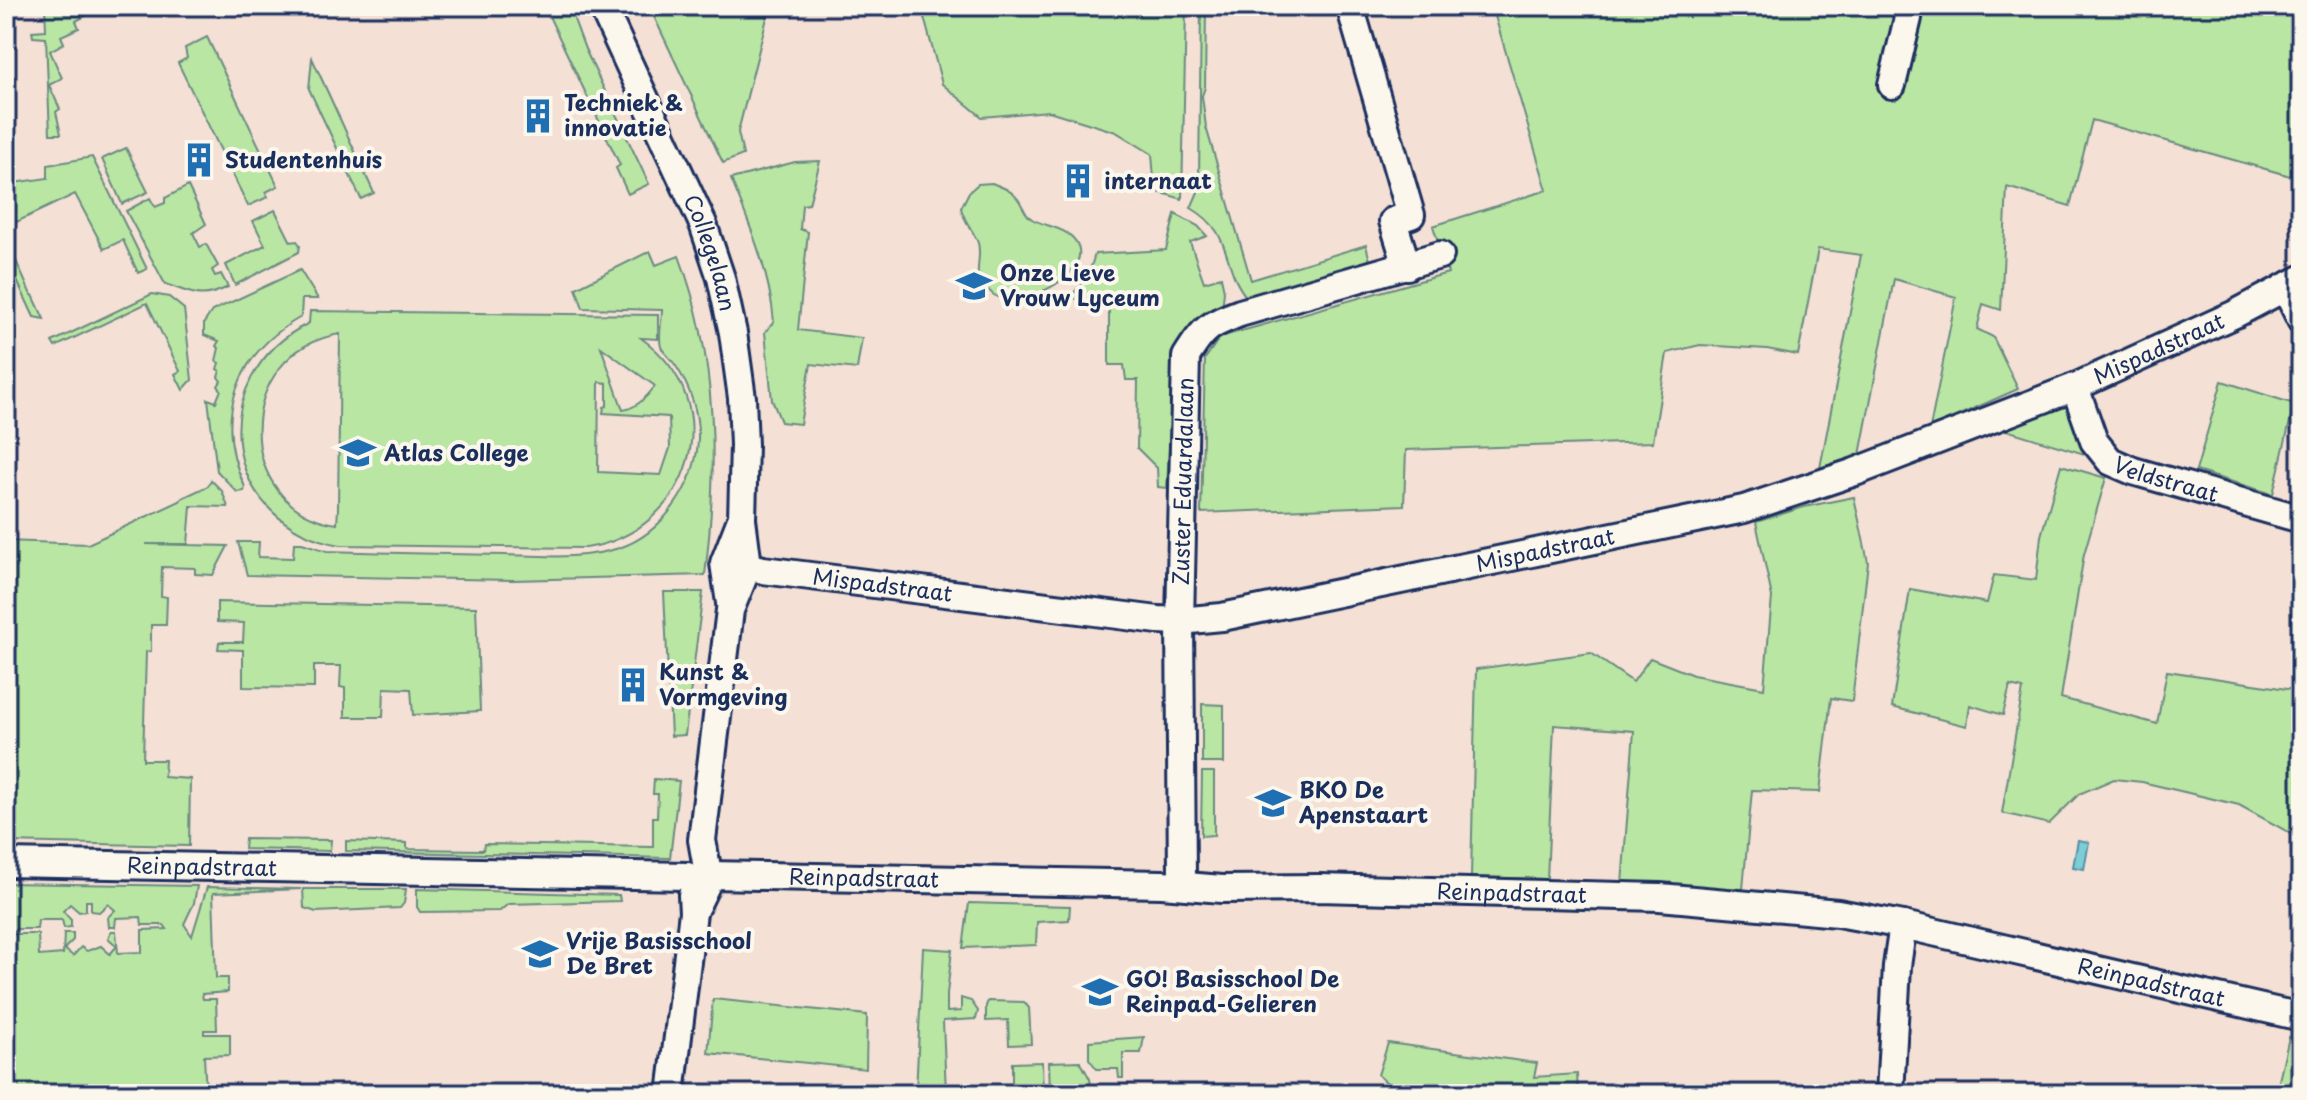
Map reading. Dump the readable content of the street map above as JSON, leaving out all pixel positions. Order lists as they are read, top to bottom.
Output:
{
  "streets": {
    "street": [
      "Collegelaan",
      "Mispadstraat",
      "Veldstraat",
      "Zuster Eduardalaan",
      "Reinpadstraat"
    ]
  },
  "crossings": [
    ["Collegelaan", "Mispadstraat"],
    ["Collegelaan", "Reinpadstraat"],
    ["Mispadstraat", "Veldstraat"],
    ["Mispadstraat", "Zuster Eduardalaan"],
    ["Zuster Eduardalaan", "Reinpadstraat"]
  ],
  "places": {
    "building": [
      "Techniek & innovatie",
      "Studentenhuis",
      "internaat",
      "Kunst & Vormgeving"
    ],
    "school or university": [
      "Onze Lieve Vrouw Lyceum",
      "Atlas College",
      "BKO De Apenstaart",
      "Vrije Basisschool De Bret",
      "GO! Basisschool De Reinpad-Gelieren"
    ]
  }
}
